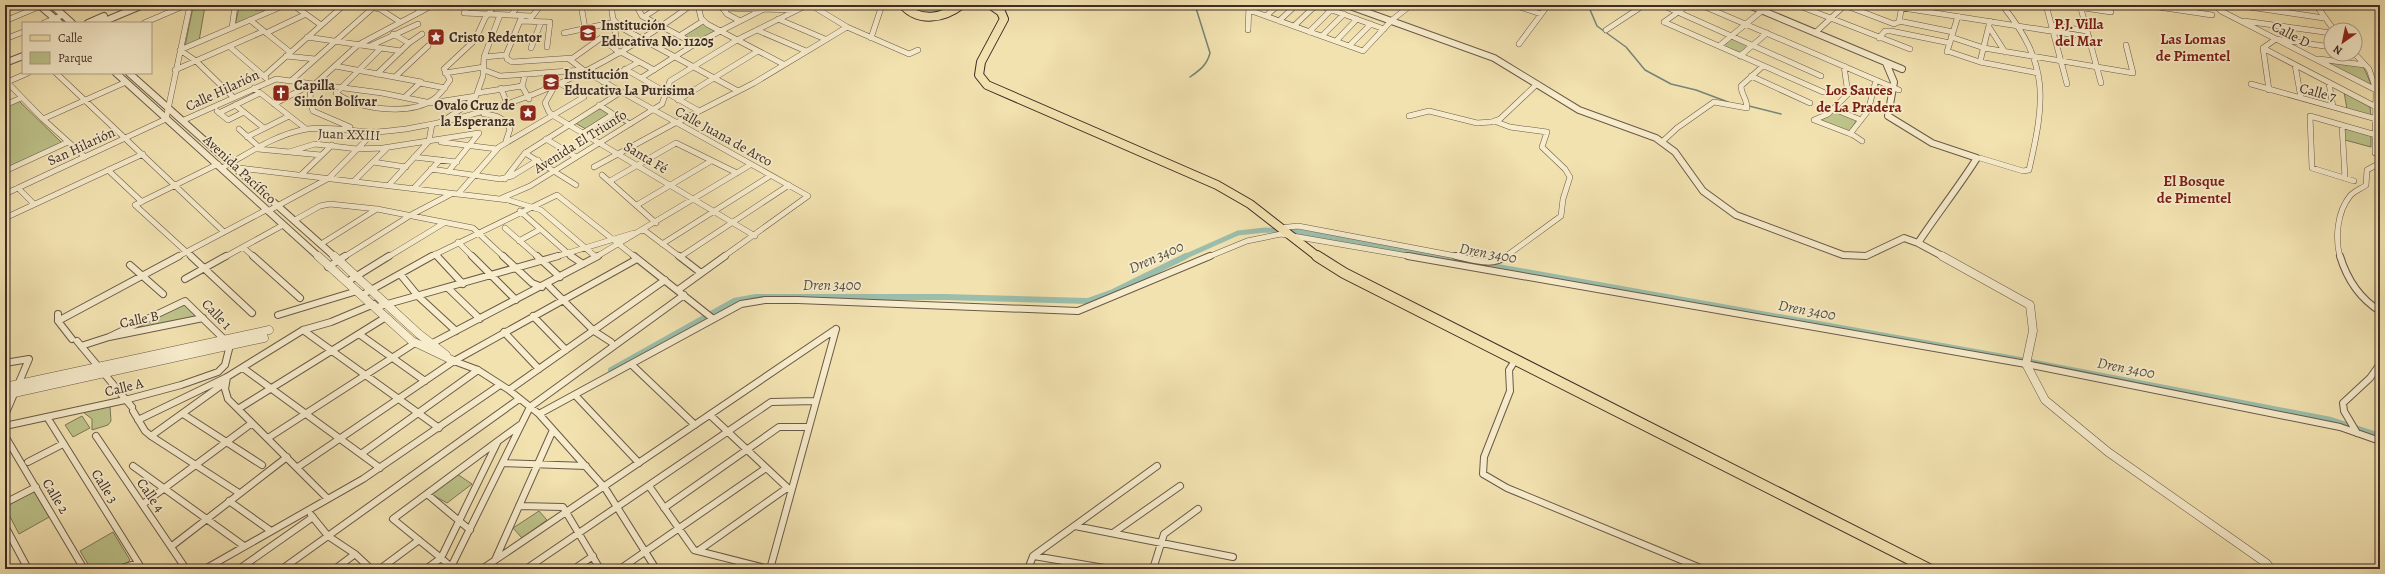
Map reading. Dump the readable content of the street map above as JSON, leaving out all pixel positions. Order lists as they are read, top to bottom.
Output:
{
  "streets": {
    "street": [
      "Calle D",
      "Calle Hilarión",
      "Calle 7",
      "Juan XXIII",
      "Calle Juana de Arco",
      "Avenida El Triunfo",
      "San Hilarión",
      "Santa Fé",
      "Avenida Pacífico",
      "Calle 1",
      "Calle B",
      "Calle A",
      "Calle 3",
      "Calle 4",
      "Calle 2"
    ]
  },
  "crossings": [
    ["Calle Hilarión", "Avenida Pacífico"],
    ["Calle Juana de Arco", "Avenida El Triunfo"],
    ["Calle Juana de Arco", "Santa Fé"],
    ["Avenida El Triunfo", "Santa Fé"],
    ["Avenida El Triunfo", "Avenida Pacífico"],
    ["San Hilarión", "Avenida Pacífico"],
    ["Calle 1", "Calle B"],
    ["Calle 1", "Calle A"],
    ["Calle A", "Calle 3"]
  ],
  "districts": [
    "P.J. Villa del Mar",
    "Las Lomas de Pimentel",
    "Los Sauces de La Pradera",
    "El Bosque de Pimentel"
  ],
  "water": ["Dren 3400"],
  "places": {
    "school or university": ["Institución Educativa No. 11205", "Institución Educativa La Purisima"],
    "place": ["Cristo Redentor", "Ovalo Cruz de la Esperanza"],
    "church": ["Capilla Simón Bolívar"]
  },
  "legend": ["Calle", "Parque"],
  "north": "bottom left"
}
